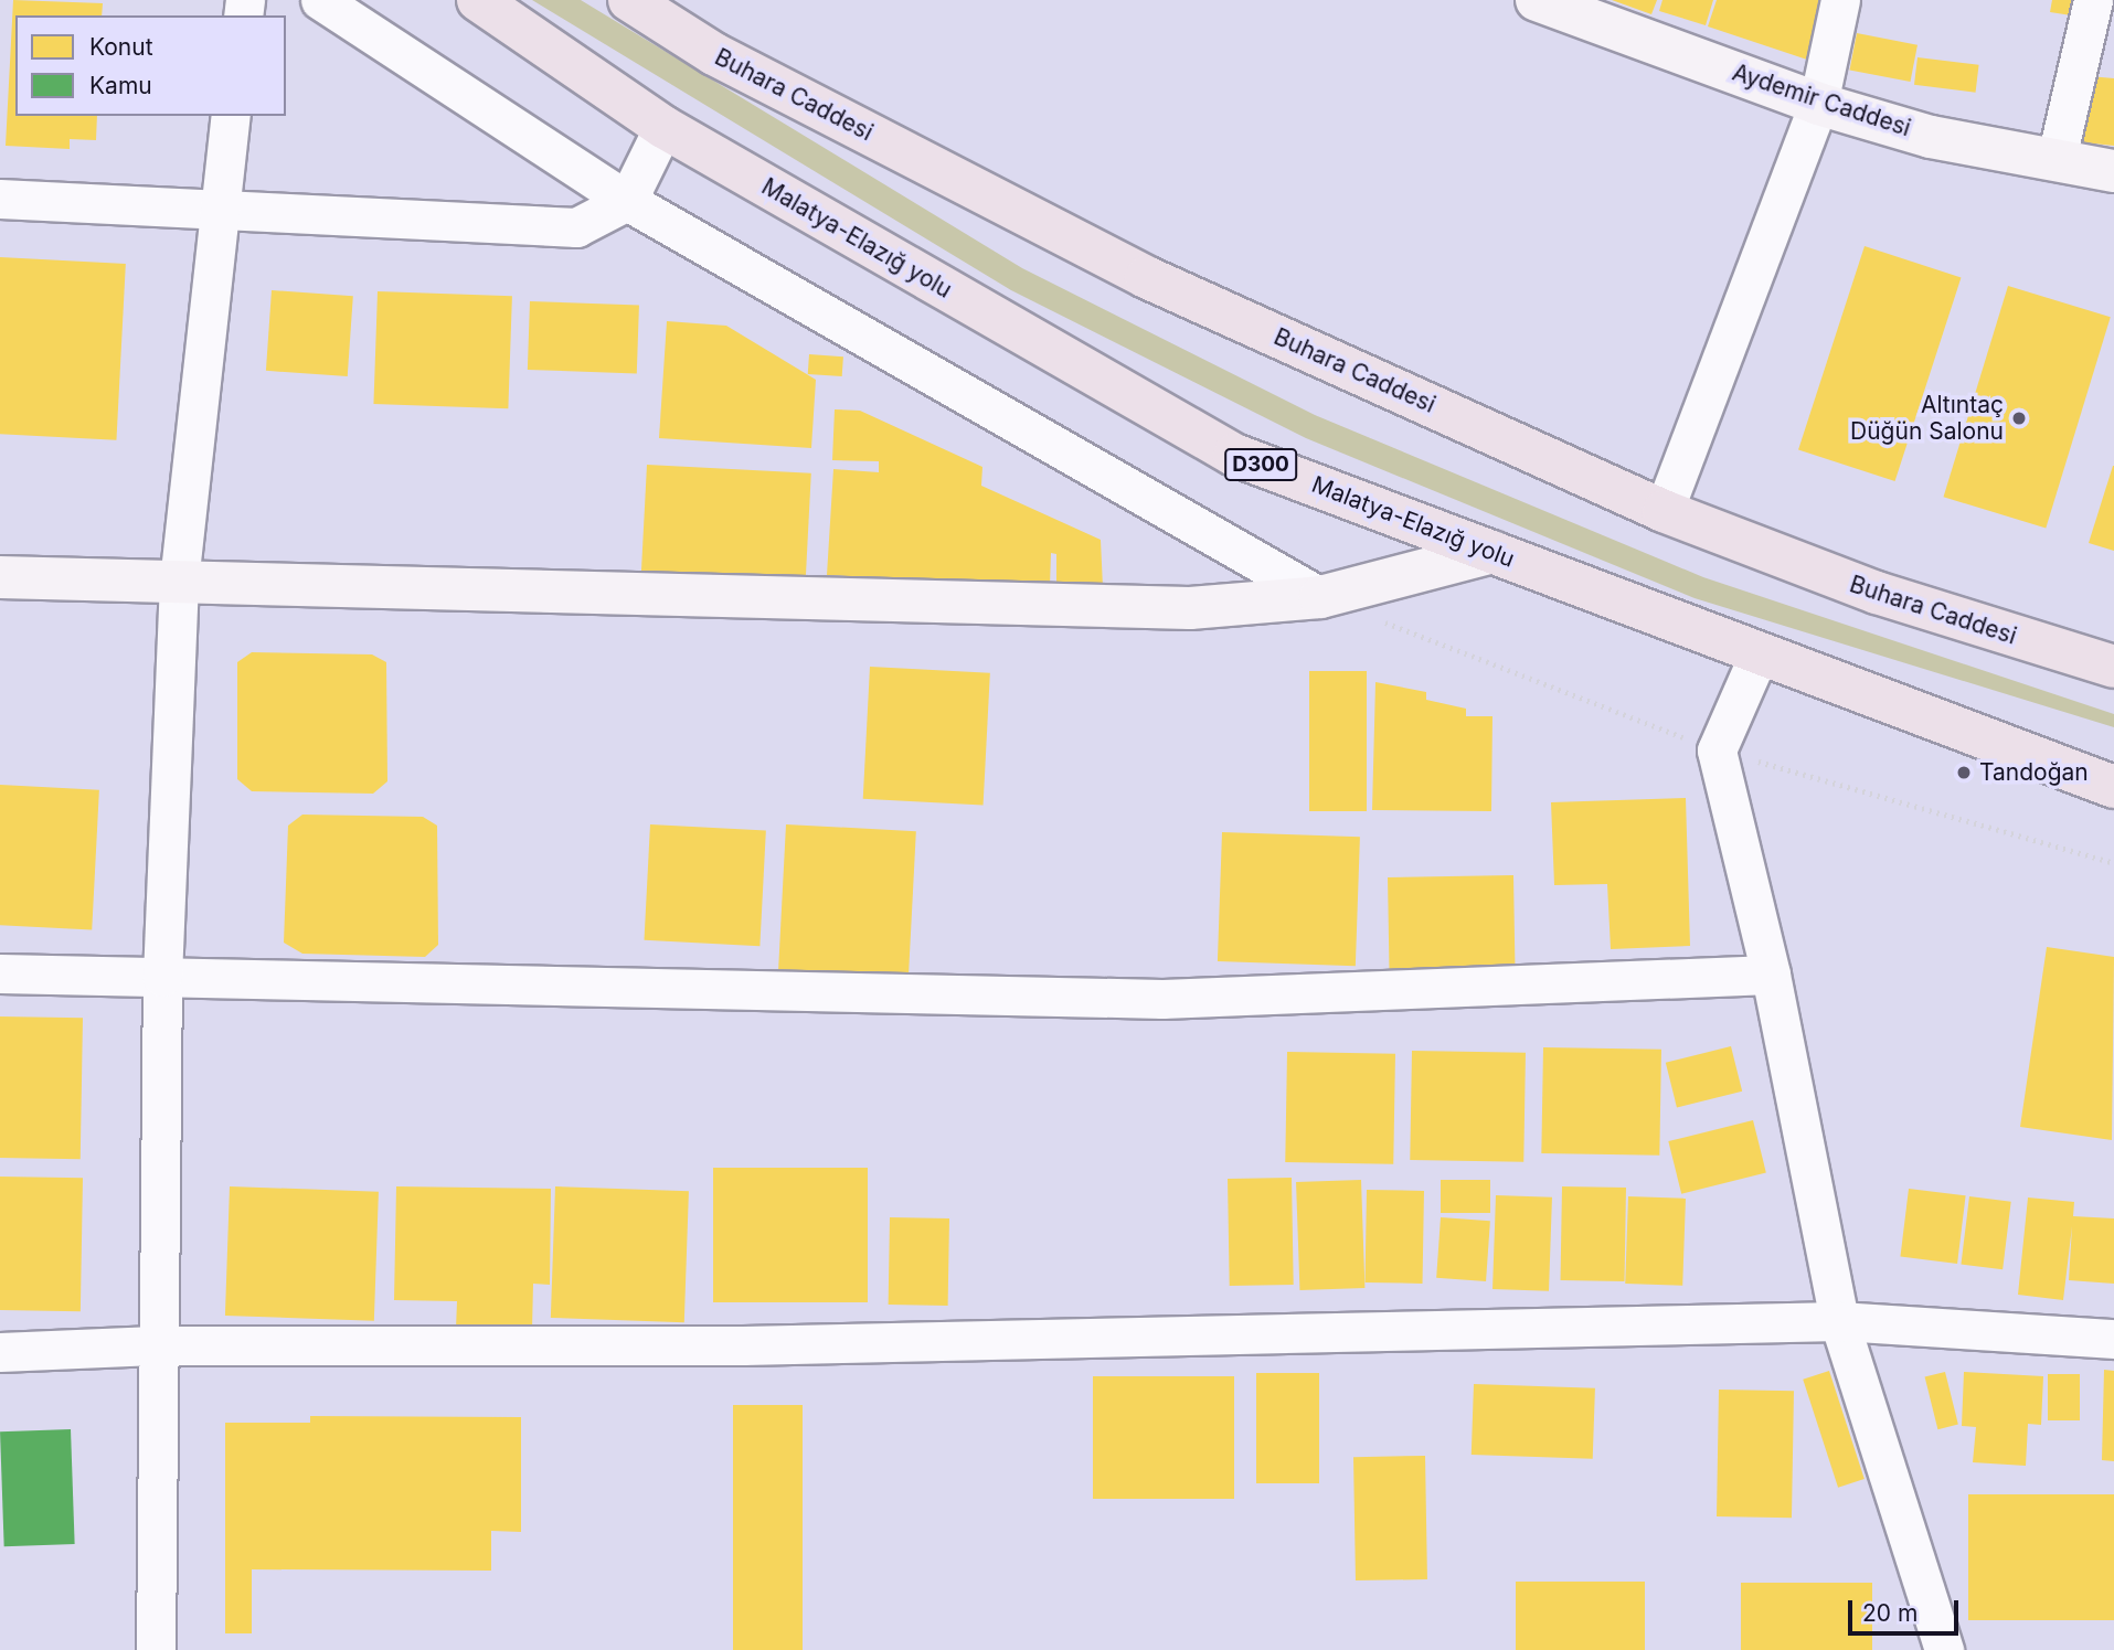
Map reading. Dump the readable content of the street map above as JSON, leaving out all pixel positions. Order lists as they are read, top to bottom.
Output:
{
  "streets": {
    "highway": ["Buhara Caddesi", "Malatya-Elazığ yolu", "D300"],
    "street": ["Aydemir Caddesi"]
  },
  "places": ["Altıntaç Düğün Salonu", "Tandoğan"],
  "legend": ["Konut", "Kamu"],
  "scale_bar": "20 m"
}
